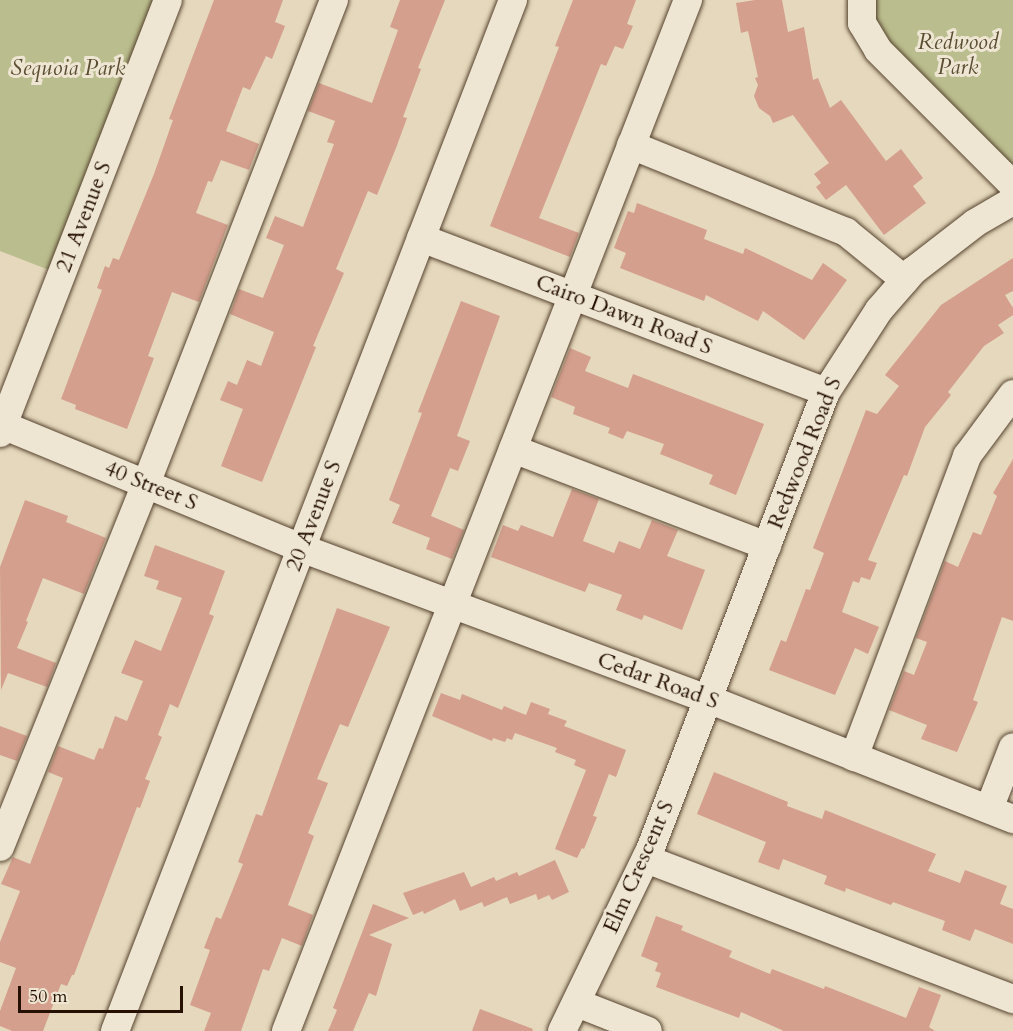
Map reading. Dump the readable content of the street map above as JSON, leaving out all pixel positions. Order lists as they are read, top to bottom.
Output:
{
  "streets": {
    "street": [
      "21 Avenue S",
      "Cairo Dawn Road S",
      "Redwood Road S",
      "40 Street S",
      "20 Avenue S",
      "Cedar Road S",
      "Elm Crescent S"
    ]
  },
  "crossings": [
    ["21 Avenue S", "40 Street S"],
    ["Cairo Dawn Road S", "Redwood Road S"],
    ["Cairo Dawn Road S", "20 Avenue S"],
    ["Redwood Road S", "Cedar Road S"],
    ["Redwood Road S", "Elm Crescent S"],
    ["40 Street S", "20 Avenue S"],
    ["40 Street S", "Cedar Road S"],
    ["20 Avenue S", "Cedar Road S"],
    ["Cedar Road S", "Elm Crescent S"]
  ],
  "parks": ["Redwood Park", "Sequoia Park"],
  "scale_bar": "50 m"
}
